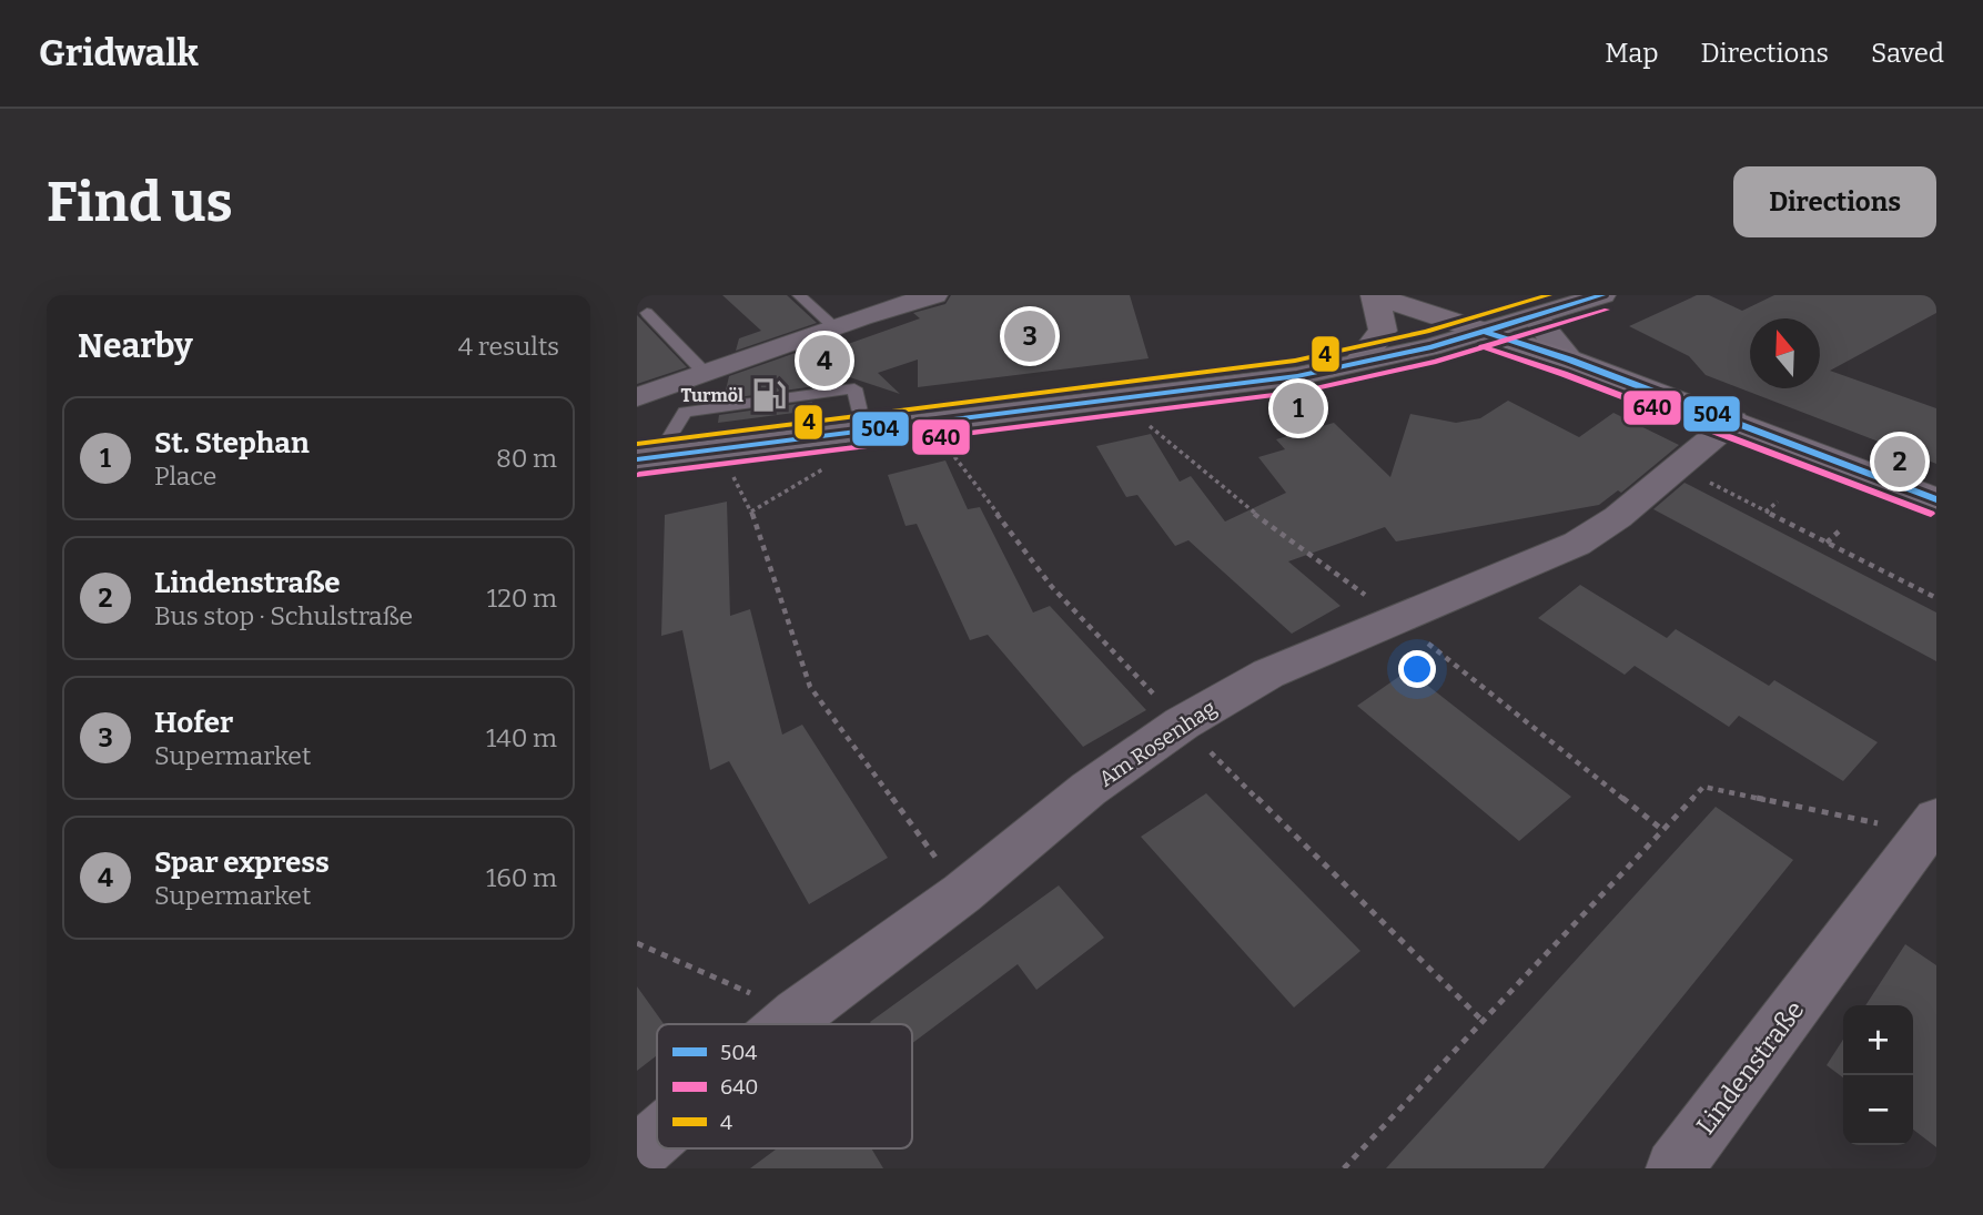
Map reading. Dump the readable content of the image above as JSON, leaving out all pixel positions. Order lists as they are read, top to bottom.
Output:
{
  "streets": {
    "street": ["Am Rosenhag", "Lindenstraße"]
  },
  "places": {
    "fuel station": ["Turmöl"]
  },
  "lines": ["transit line 504", "transit line 4", "transit line 640"],
  "legend": ["504", "640", "4"],
  "north": "top",
  "page": {
    "header": "Gridwalk",
    "nav": ["Map", "Directions", "Saved"],
    "buttons": "Directions",
    "title": "Find us",
    "heading": ["Nearby", "4 results"],
    "pins": [
      "3",
      "4",
      "1",
      "2"
    ],
    "list": [
      {
        "mark": "1",
        "name": "St. Stephan",
        "note": "Place",
        "value": "80 m"
      },
      {
        "mark": "2",
        "name": "Lindenstraße",
        "note": "Bus stop · Schulstraße",
        "value": "120 m"
      },
      {
        "mark": "3",
        "name": "Hofer",
        "note": "Supermarket",
        "value": "140 m"
      },
      {
        "mark": "4",
        "name": "Spar express",
        "note": "Supermarket",
        "value": "160 m"
      }
    ],
    "map_buttons": ["+", "−"]
  }
}
